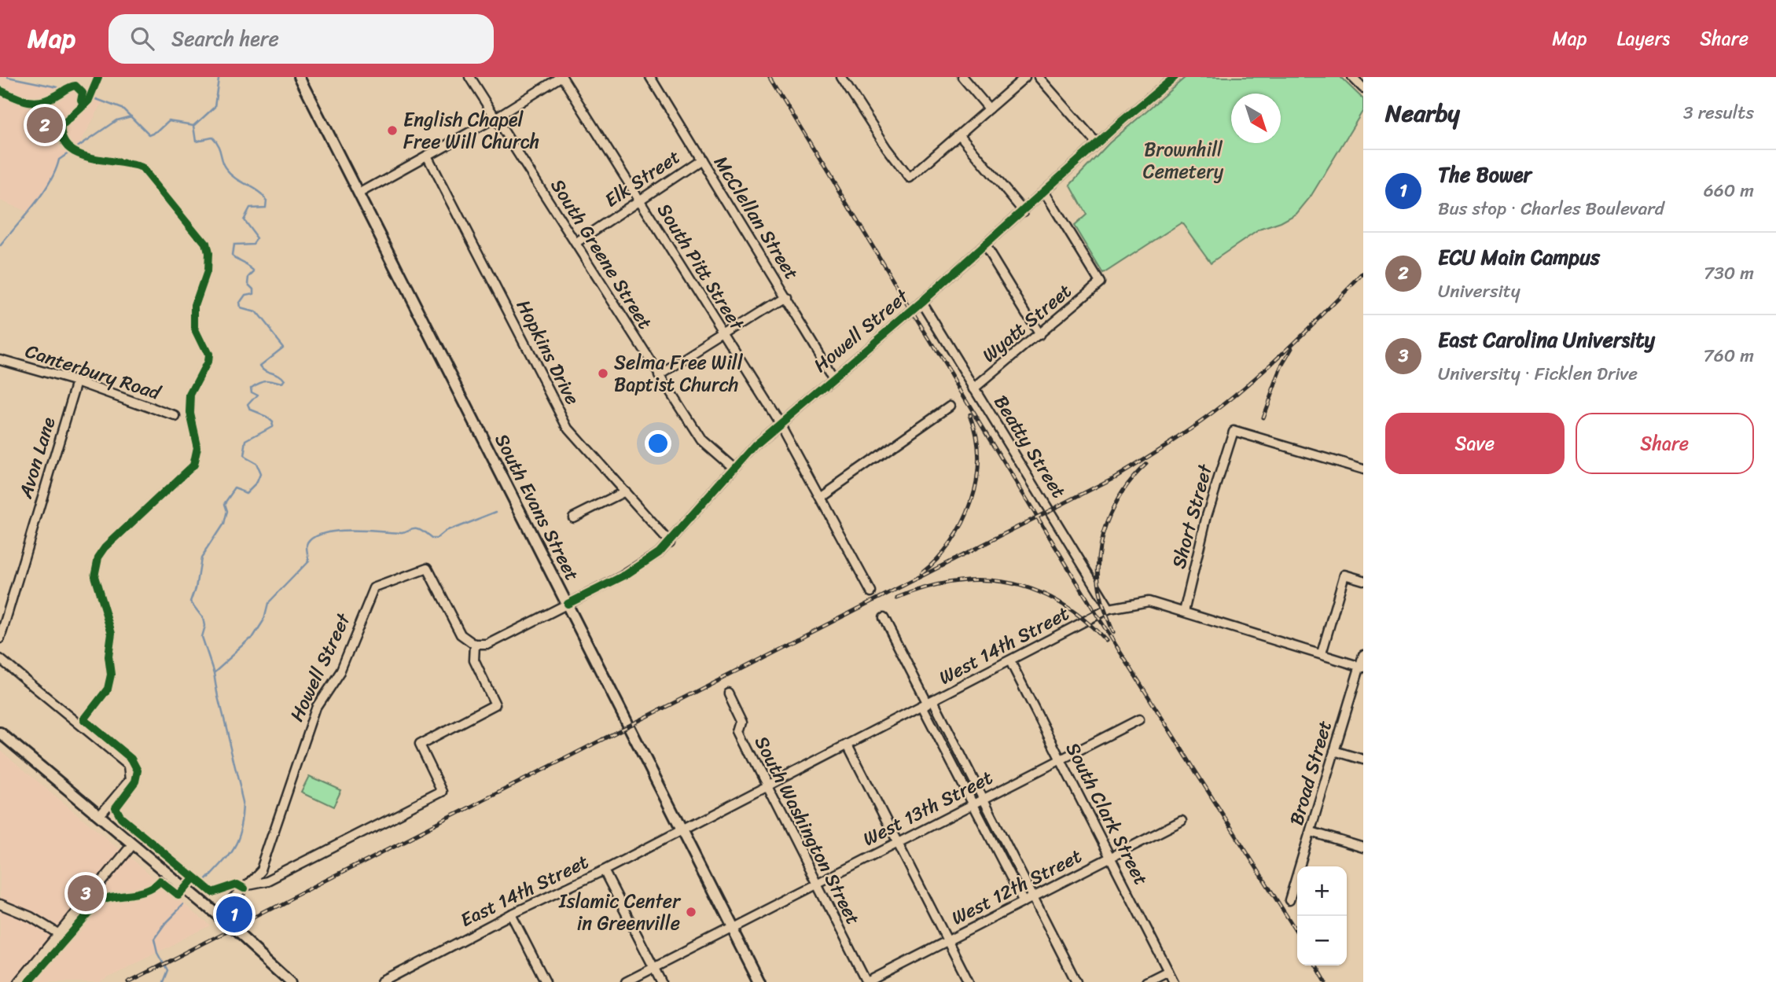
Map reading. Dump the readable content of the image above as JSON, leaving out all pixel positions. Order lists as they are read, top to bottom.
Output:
{
  "streets": {
    "main road": ["South Evans Street"],
    "street": [
      "Elk Street",
      "McClellan Street",
      "South Greene Street",
      "South Pitt Street",
      "Wyatt Street",
      "Howell Street",
      "Hopkins Drive",
      "Canterbury Road",
      "Beatty Street",
      "Avon Lane",
      "Short Street",
      "West 14th Street",
      "Broad Street",
      "West 13th Street",
      "South Clark Street",
      "South Washington Street",
      "West 12th Street",
      "East 14th Street"
    ]
  },
  "crossings": [
    ["Elk Street", "McClellan Street"],
    ["Elk Street", "South Greene Street"],
    ["Elk Street", "South Pitt Street"],
    ["McClellan Street", "Howell Street"],
    ["South Greene Street", "Howell Street"],
    ["South Pitt Street", "Howell Street"],
    ["Wyatt Street", "Howell Street"],
    ["Wyatt Street", "Beatty Street"],
    ["Howell Street", "Hopkins Drive"],
    ["Howell Street", "Beatty Street"],
    ["Howell Street", "South Evans Street"],
    ["Canterbury Road", "Avon Lane"],
    ["Beatty Street", "West 14th Street"],
    ["South Evans Street", "West 14th Street"],
    ["South Evans Street", "West 13th Street"],
    ["South Evans Street", "East 14th Street"],
    ["Short Street", "West 14th Street"],
    ["West 14th Street", "Broad Street"],
    ["West 14th Street", "South Clark Street"],
    ["West 14th Street", "South Washington Street"],
    ["West 14th Street", "East 14th Street"],
    ["West 13th Street", "South Clark Street"],
    ["West 13th Street", "South Washington Street"],
    ["South Clark Street", "West 12th Street"],
    ["South Washington Street", "West 12th Street"]
  ],
  "parks": ["Brownhill Cemetery"],
  "places": ["English Chapel Free Will Church", "Selma Free Will Baptist Church", "Islamic Center in Greenville"],
  "north": "bottom right",
  "page": {
    "header": "Map",
    "search": "Search here",
    "nav": ["Map", "Layers", "Share"],
    "heading": ["Nearby", "3 results"],
    "pins": ["2", "3", "1"],
    "list": [
      {
        "mark": "1",
        "name": "The Bower",
        "note": "Bus stop · Charles Boulevard",
        "value": "660 m"
      },
      {
        "mark": "2",
        "name": "ECU Main Campus",
        "note": "University",
        "value": "730 m"
      },
      {
        "mark": "3",
        "name": "East Carolina University",
        "note": "University · Ficklen Drive",
        "value": "760 m"
      }
    ],
    "buttons": ["Save", "Share"],
    "map_buttons": ["+", "−"]
  }
}
